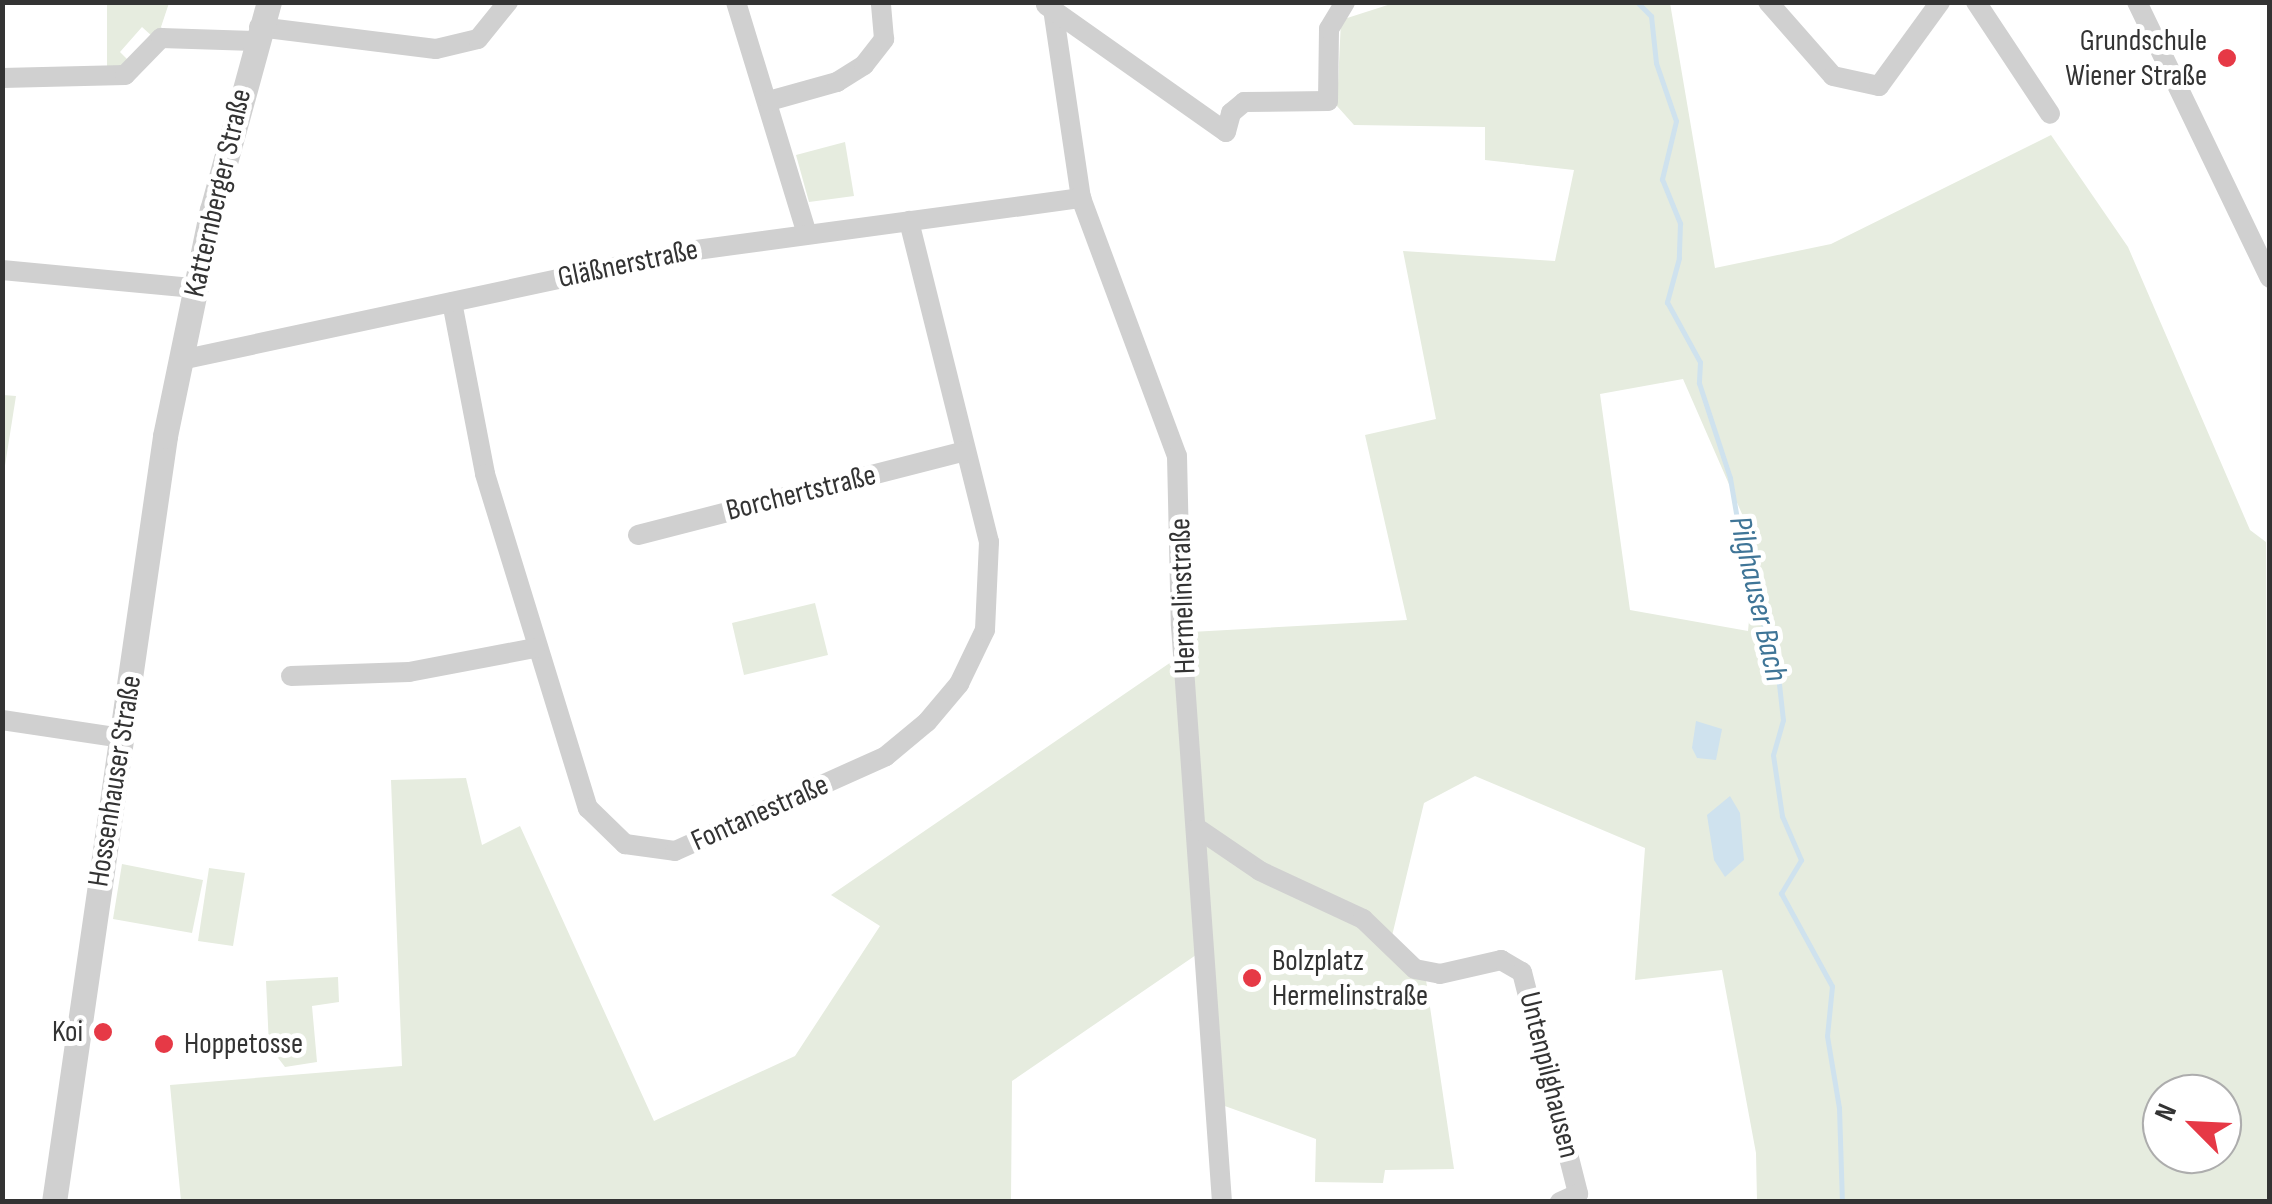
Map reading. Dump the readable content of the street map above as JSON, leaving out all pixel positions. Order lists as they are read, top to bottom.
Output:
{
  "streets": {
    "street": [
      "Katternberger Straße",
      "Gläßnerstraße",
      "Borchertstraße",
      "Hermelinstraße",
      "Hossenhauser Straße",
      "Fontanestraße",
      "Untenpilghausen"
    ]
  },
  "crossings": [
    ["Katternberger Straße", "Gläßnerstraße"],
    ["Katternberger Straße", "Hossenhauser Straße"],
    ["Gläßnerstraße", "Hermelinstraße"],
    ["Gläßnerstraße", "Hossenhauser Straße"],
    ["Gläßnerstraße", "Fontanestraße"],
    ["Borchertstraße", "Fontanestraße"],
    ["Hermelinstraße", "Untenpilghausen"]
  ],
  "water": ["Pilghauser Bach"],
  "places": [
    "Grundschule Wiener Straße",
    "Bolzplatz Hermelinstraße",
    "Koi",
    "Hoppetosse"
  ],
  "north": "top left"
}
